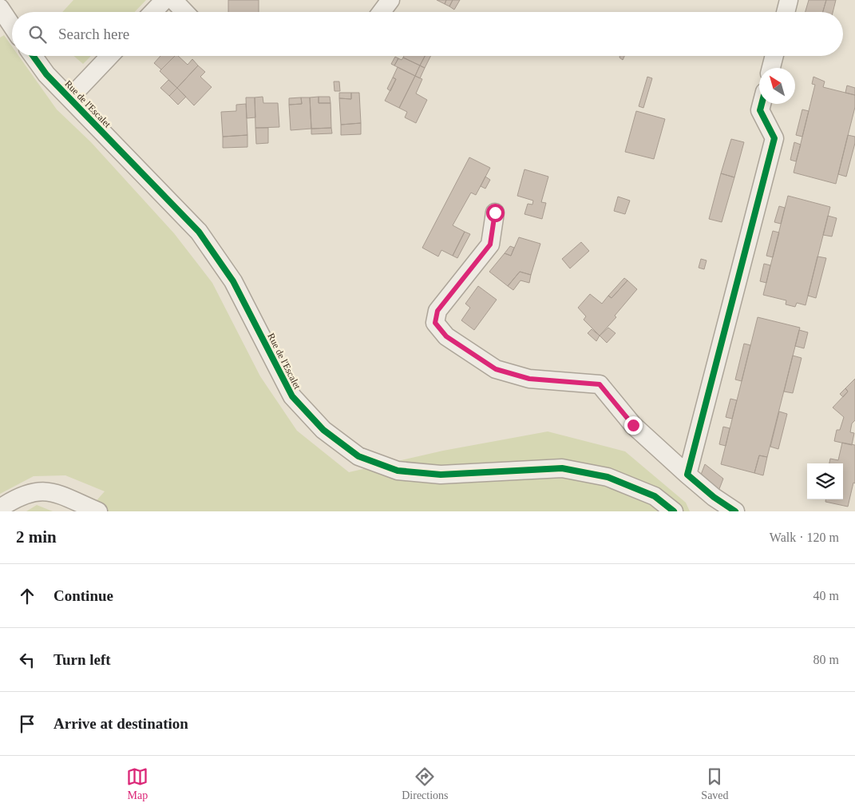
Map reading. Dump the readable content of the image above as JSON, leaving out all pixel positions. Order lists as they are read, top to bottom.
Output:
{
  "streets": {
    "street": ["Rue de l'Escalet"]
  },
  "north": "top left",
  "page": {
    "search": "Search here",
    "heading": ["2 min", "Walk · 120 m"],
    "list": [
      ["Continue", "40 m"],
      ["Turn left", "80 m"],
      "Arrive at destination"
    ],
    "nav": ["Map", "Directions", "Saved"]
  }
}
